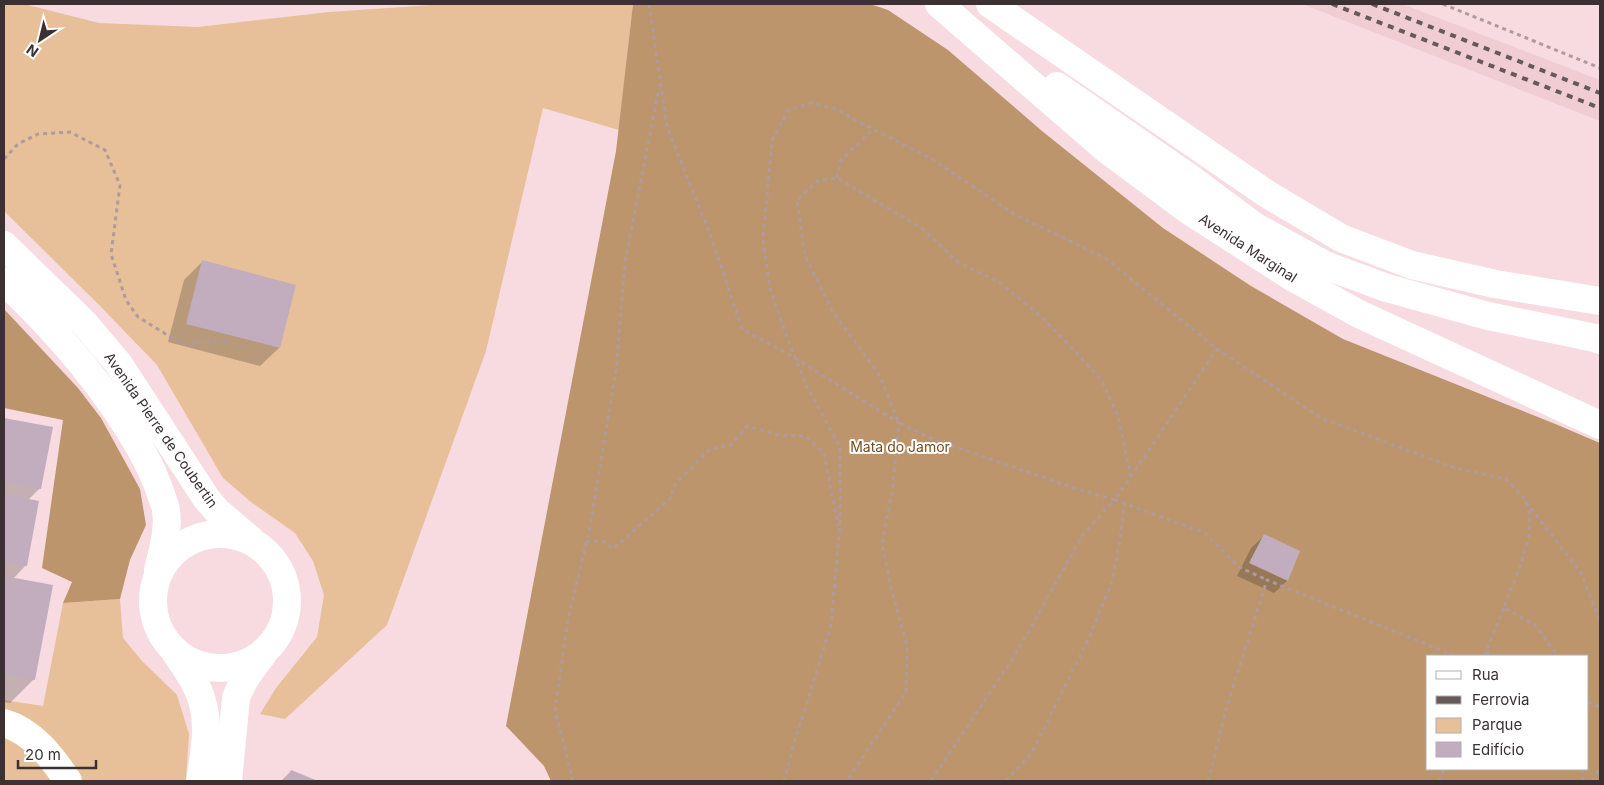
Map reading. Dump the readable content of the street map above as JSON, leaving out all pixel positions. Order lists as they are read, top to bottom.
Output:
{
  "streets": {
    "main road": ["Avenida Marginal", "Avenida Pierre de Coubertin"]
  },
  "parks": ["Mata do Jamor"],
  "legend": [
    "Rua",
    "Ferrovia",
    "Parque",
    "Edifício"
  ],
  "scale_bar": "20 m",
  "north": "bottom left"
}
